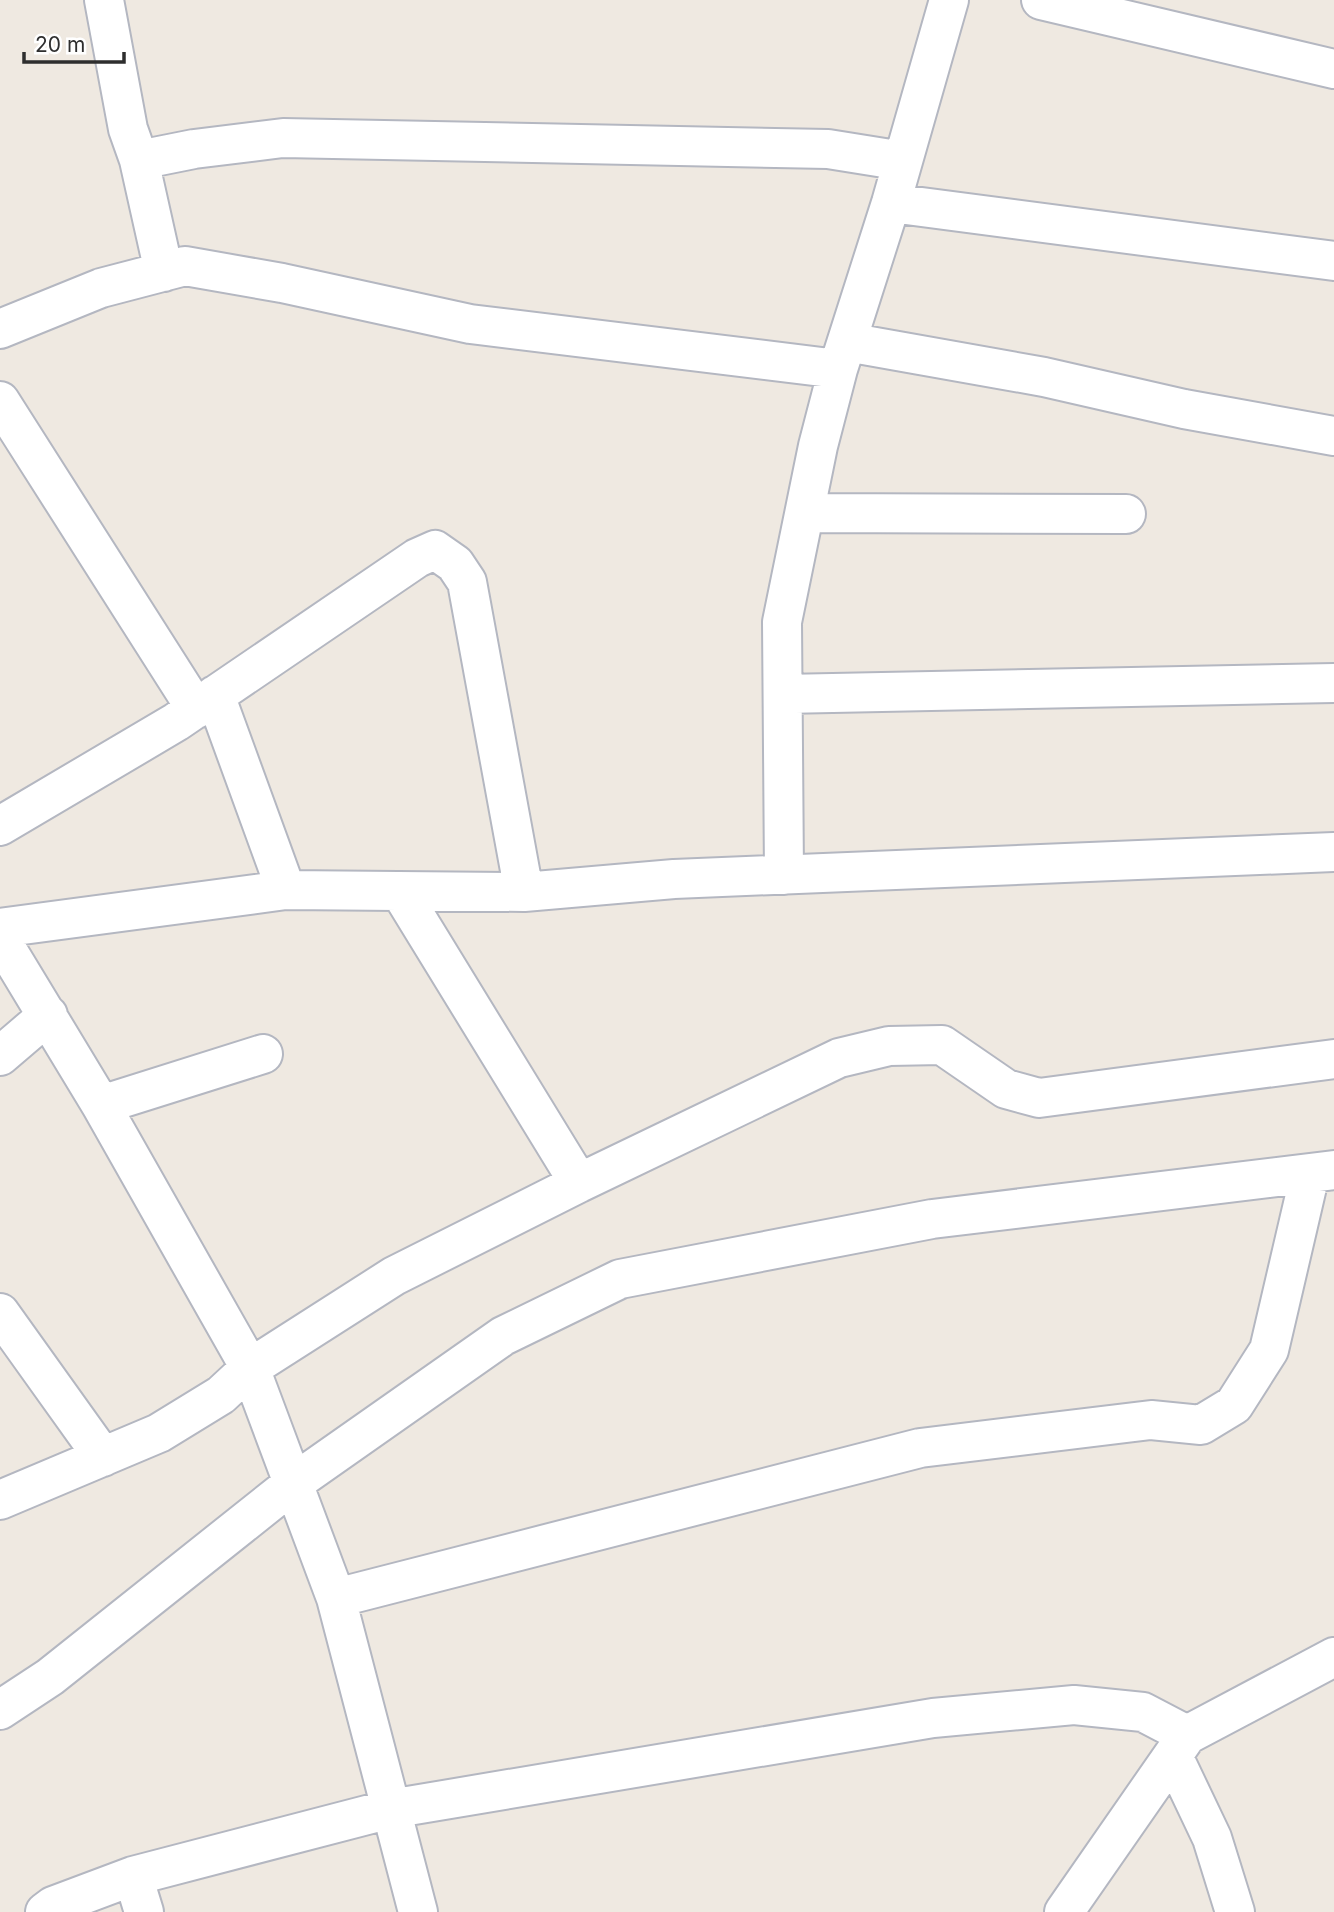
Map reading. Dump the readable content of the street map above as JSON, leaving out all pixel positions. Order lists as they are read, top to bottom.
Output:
{
  "scale_bar": "20 m"
}
